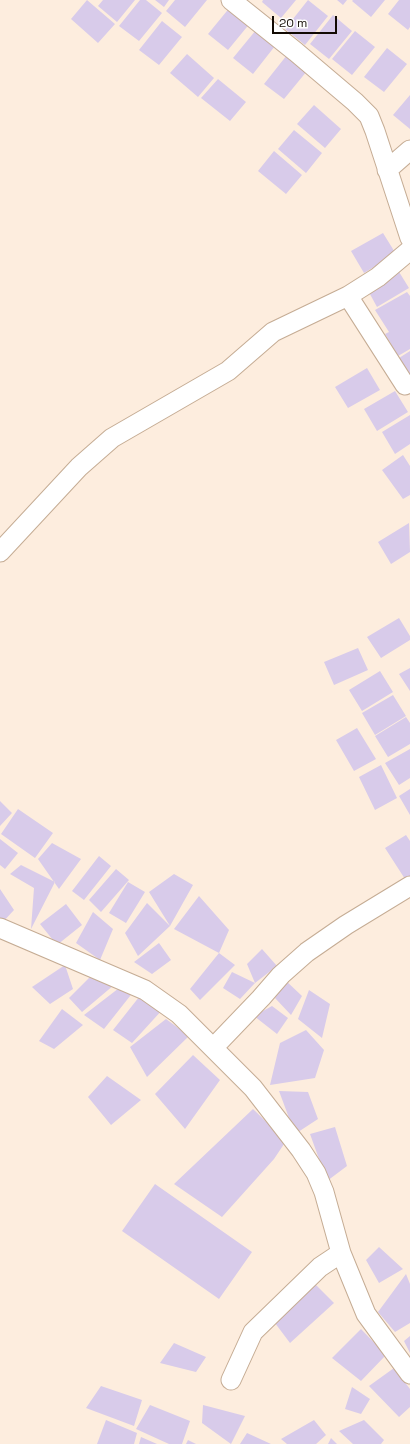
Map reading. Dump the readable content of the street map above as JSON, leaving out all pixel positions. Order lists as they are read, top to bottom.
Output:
{
  "scale_bar": "20 m"
}
